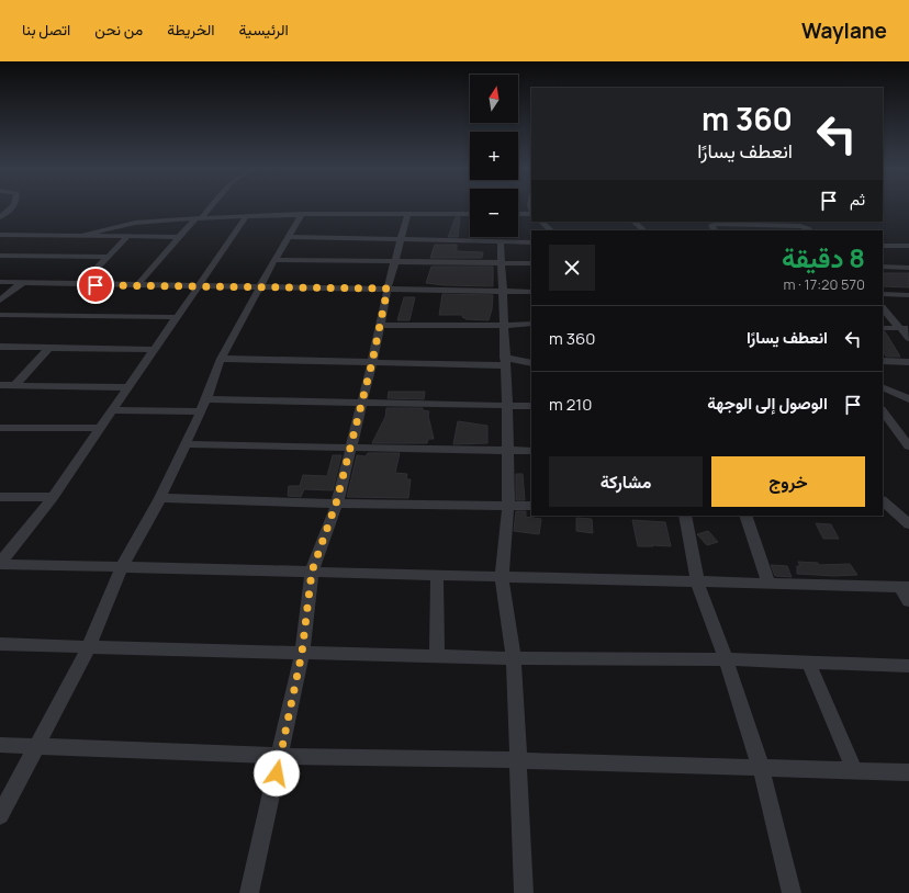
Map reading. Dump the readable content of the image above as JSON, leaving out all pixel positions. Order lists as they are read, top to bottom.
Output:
{
  "north": "top",
  "page": {
    "header": "Waylane",
    "nav": [
      "الرئيسية",
      "الخريطة",
      "من نحن",
      "اتصل بنا"
    ],
    "map_buttons": ["+", "−"],
    "turn": ["360 m", "انعطف يسارًا"],
    "then": "ثم",
    "heading": ["8 دقيقة", "570 m · 17:20"],
    "list": [
      {
        "name": "انعطف يسارًا",
        "value": "360 m"
      },
      {
        "name": "الوصول إلى الوجهة",
        "value": "210 m"
      }
    ],
    "buttons": ["خروج", "مشاركة"]
  }
}
